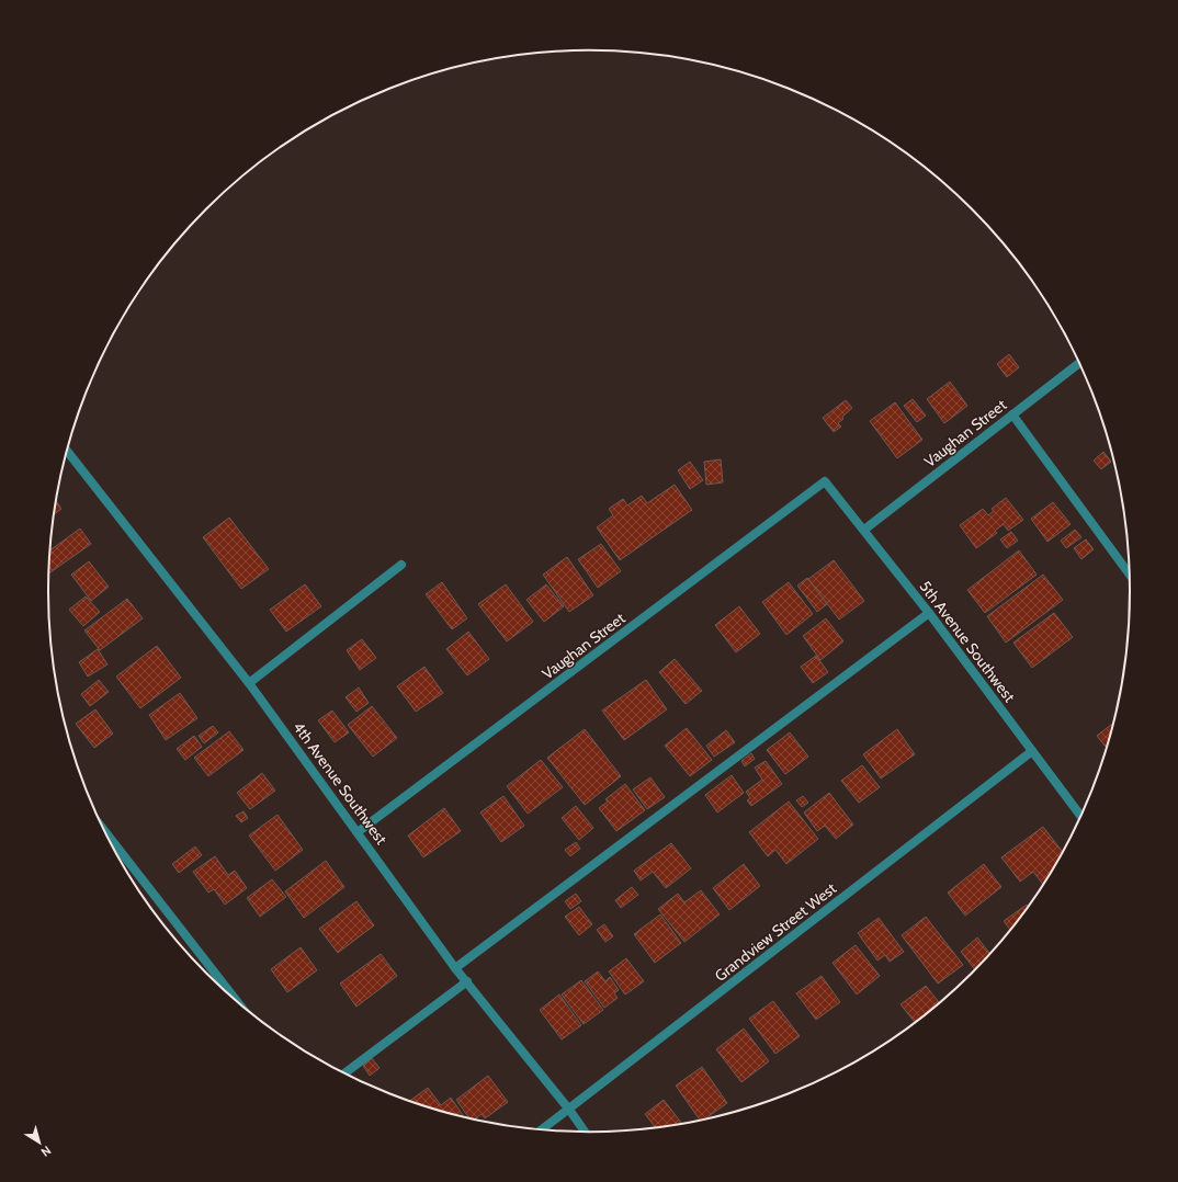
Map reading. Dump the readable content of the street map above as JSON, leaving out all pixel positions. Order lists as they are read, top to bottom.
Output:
{
  "streets": {
    "street": [
      "Vaughan Street",
      "5th Avenue Southwest",
      "4th Avenue Southwest",
      "Grandview Street West"
    ]
  },
  "crossings": [
    ["Vaughan Street", "5th Avenue Southwest"],
    ["Vaughan Street", "4th Avenue Southwest"],
    ["5th Avenue Southwest", "Grandview Street West"],
    ["4th Avenue Southwest", "Grandview Street West"]
  ],
  "north": "bottom right"
}
